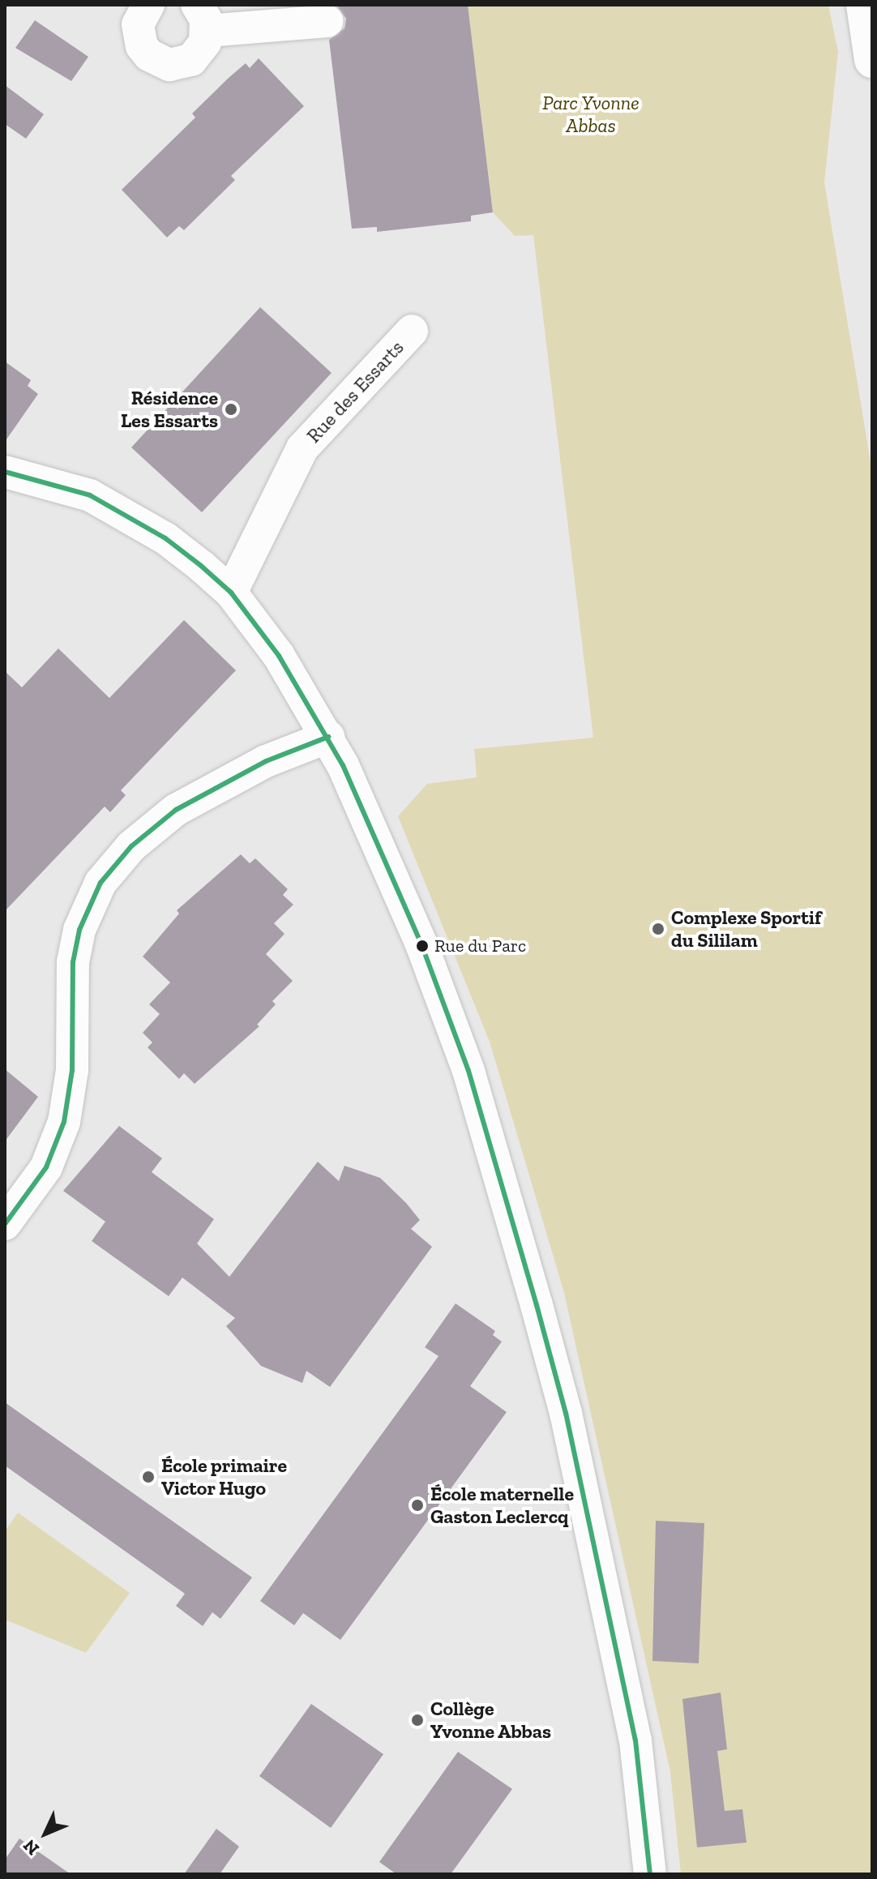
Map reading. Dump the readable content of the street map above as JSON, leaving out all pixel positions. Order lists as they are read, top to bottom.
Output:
{
  "streets": {
    "street": ["Rue des Essarts"]
  },
  "parks": ["Parc Yvonne Abbas"],
  "places": [
    "Résidence Les Essarts",
    "Complexe Sportif du Sililam",
    "Rue du Parc",
    "École primaire Victor Hugo",
    "École maternelle Gaston Leclercq",
    "Collège Yvonne Abbas"
  ],
  "north": "bottom left"
}
